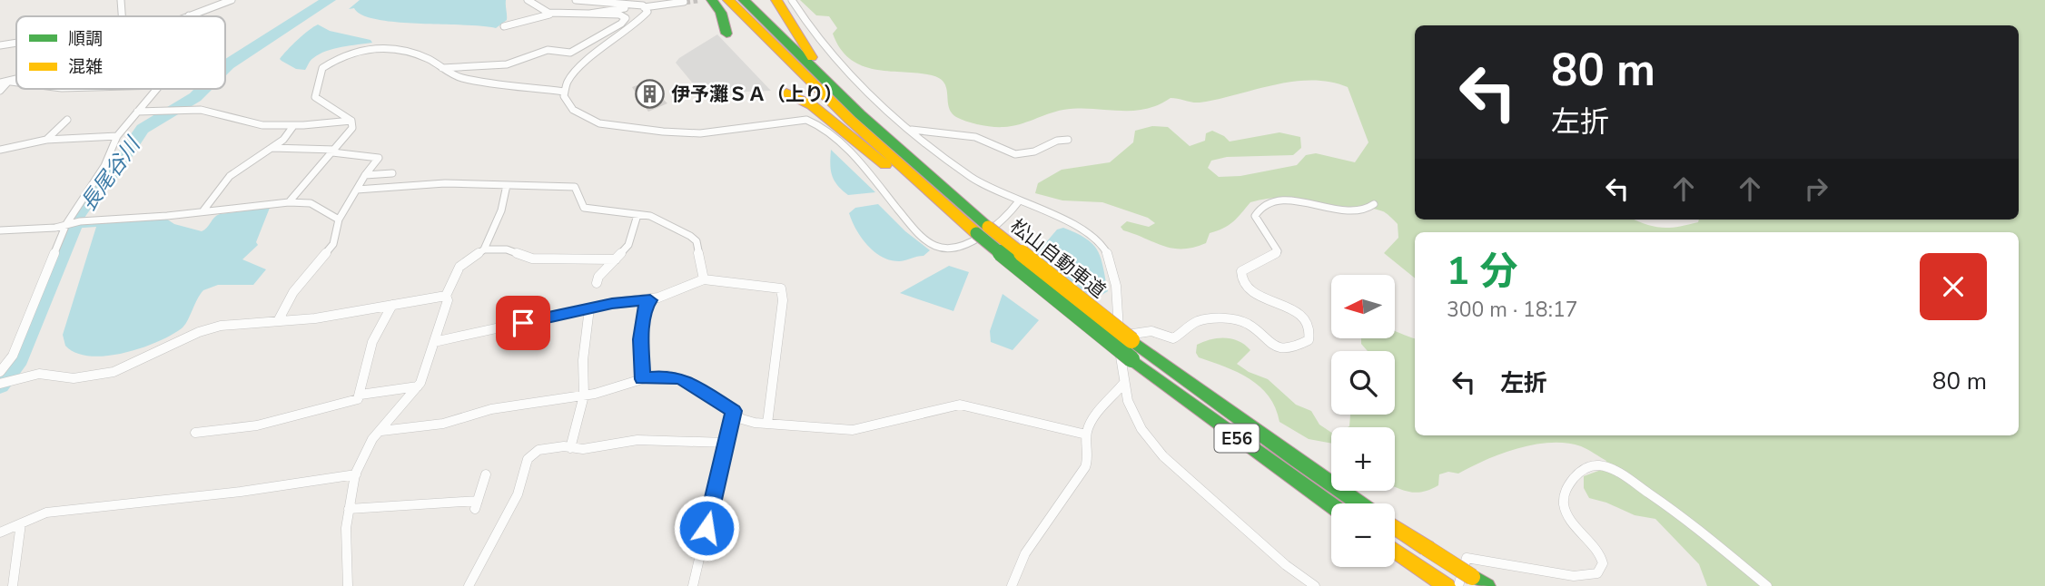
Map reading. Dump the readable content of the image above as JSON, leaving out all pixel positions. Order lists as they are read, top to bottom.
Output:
{
  "streets": {
    "highway": ["松山自動車道", "E56"]
  },
  "water": ["長尾谷川"],
  "places": {
    "building": ["伊予灘ＳＡ（上り）"]
  },
  "legend": ["順調", "混雑"],
  "north": "left",
  "page": {
    "turn": ["80 m", "左折"],
    "heading": ["1 分", "300 m · 18:17"],
    "map_buttons": ["+", "−"],
    "list": [
      {
        "name": "左折",
        "value": "80 m"
      }
    ]
  }
}
